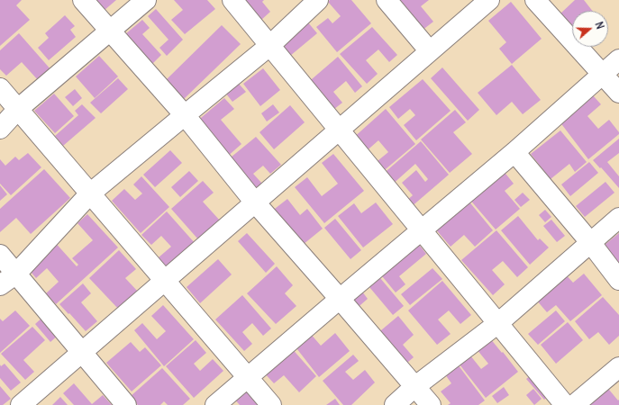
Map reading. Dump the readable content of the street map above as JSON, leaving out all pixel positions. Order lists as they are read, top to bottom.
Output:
{
  "north": "right"
}
